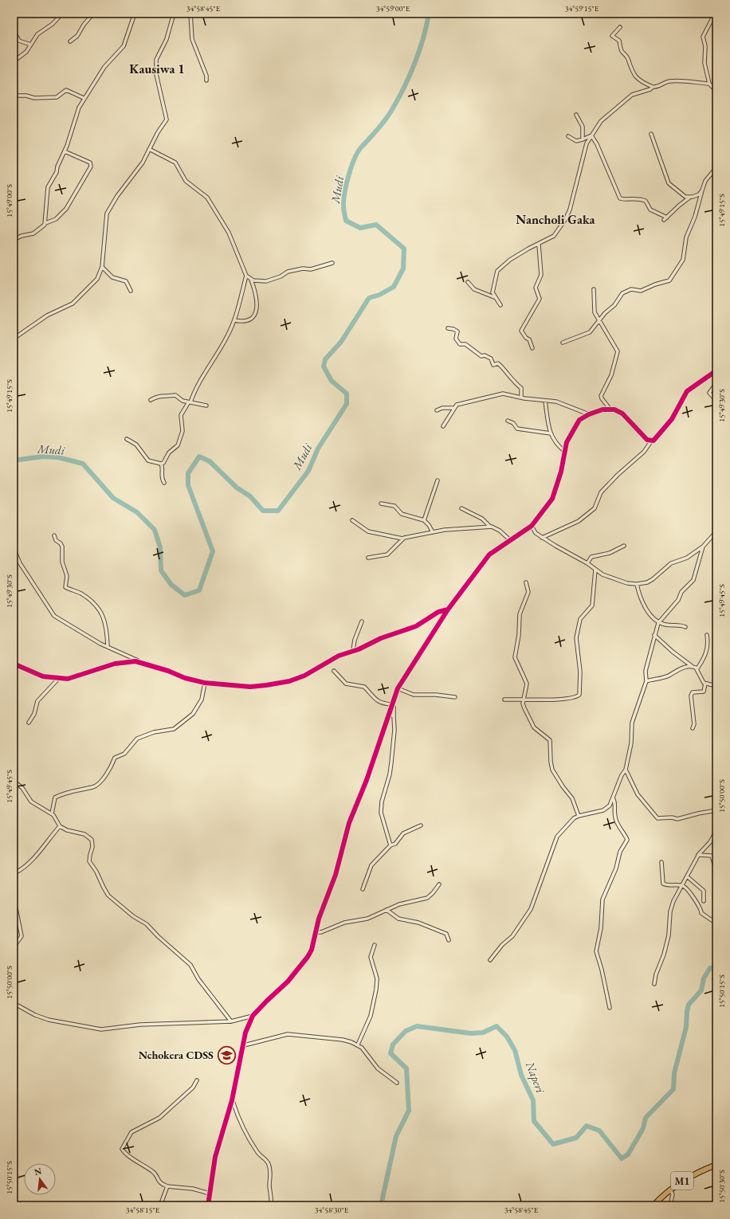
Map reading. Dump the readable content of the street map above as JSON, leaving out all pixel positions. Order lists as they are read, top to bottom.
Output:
{
  "streets": {
    "highway": ["M1"]
  },
  "districts": ["Kausiwa 1", "Nancholi Gaka"],
  "water": ["Mudi", "Naperi"],
  "places": {
    "school or university": ["Nchokera CDSS"]
  },
  "north": "top",
  "coordinates": [
    "34°58'45\"E",
    "34°59'00\"E",
    "34°59'15\"E",
    "15°49'00\"S",
    "15°49'15\"S",
    "15°49'30\"S",
    "15°49'45\"S",
    "15°50'00\"S",
    "15°50'15\"S",
    "15°50'30\"S",
    "34°58'15\"E",
    "34°58'30\"E"
  ]
}
